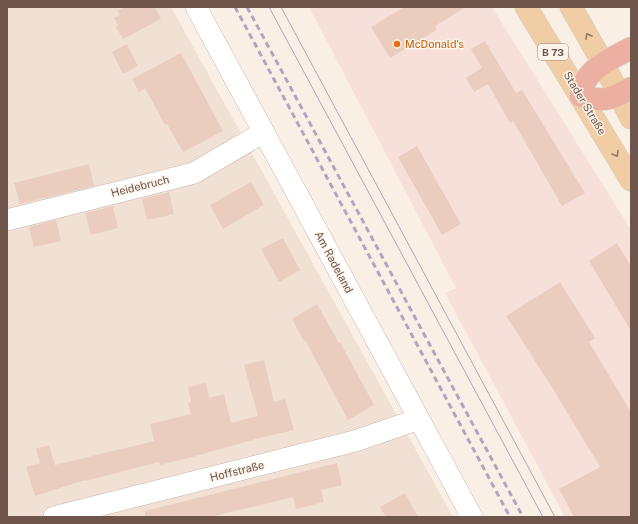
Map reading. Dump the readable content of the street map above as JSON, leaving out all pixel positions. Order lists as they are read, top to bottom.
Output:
{
  "streets": {
    "main road": ["B 73", "Stader Straße"],
    "street": ["Heidebruch", "Am Radeland", "Hoffstraße"]
  },
  "crossings": [
    ["Heidebruch", "Am Radeland"],
    ["Am Radeland", "Hoffstraße"]
  ],
  "places": ["McDonald's"]
}
